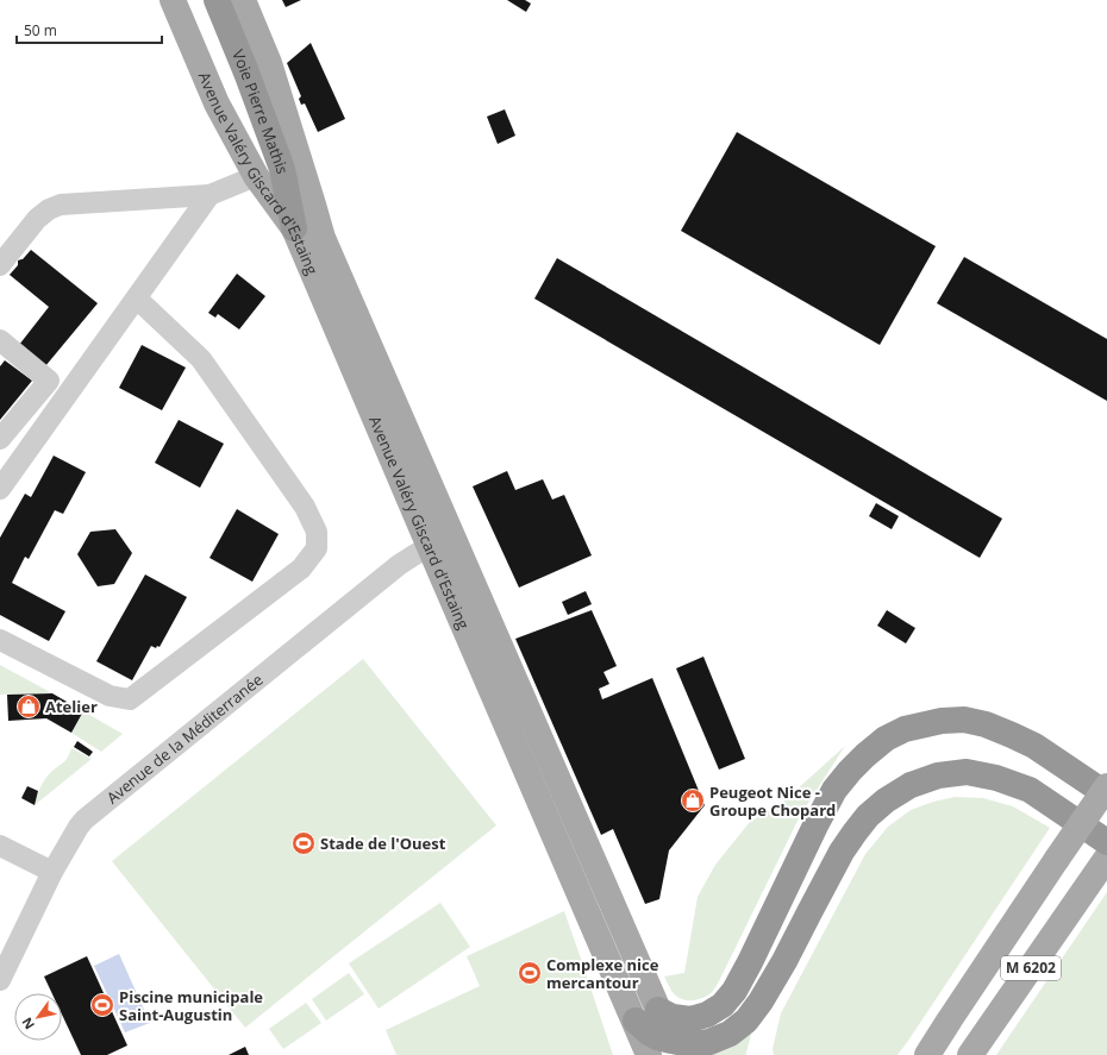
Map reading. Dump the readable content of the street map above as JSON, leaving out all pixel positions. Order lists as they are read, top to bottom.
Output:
{
  "streets": {
    "highway": ["Voie Pierre Mathis"],
    "main road": ["Avenue Valéry Giscard d'Estaing", "M 6202"],
    "street": ["Avenue de la Méditerranée"]
  },
  "crossings": [
    ["Voie Pierre Mathis", "Avenue Valéry Giscard d'Estaing"],
    ["Avenue Valéry Giscard d'Estaing", "Avenue de la Méditerranée"]
  ],
  "places": {
    "shop": ["Atelier", "Peugeot Nice - Groupe Chopard"],
    "sports": ["Stade de l'Ouest", "Complexe nice mercantour", "Piscine municipale Saint-Augustin"]
  },
  "scale_bar": "50 m",
  "north": "bottom left"
}
